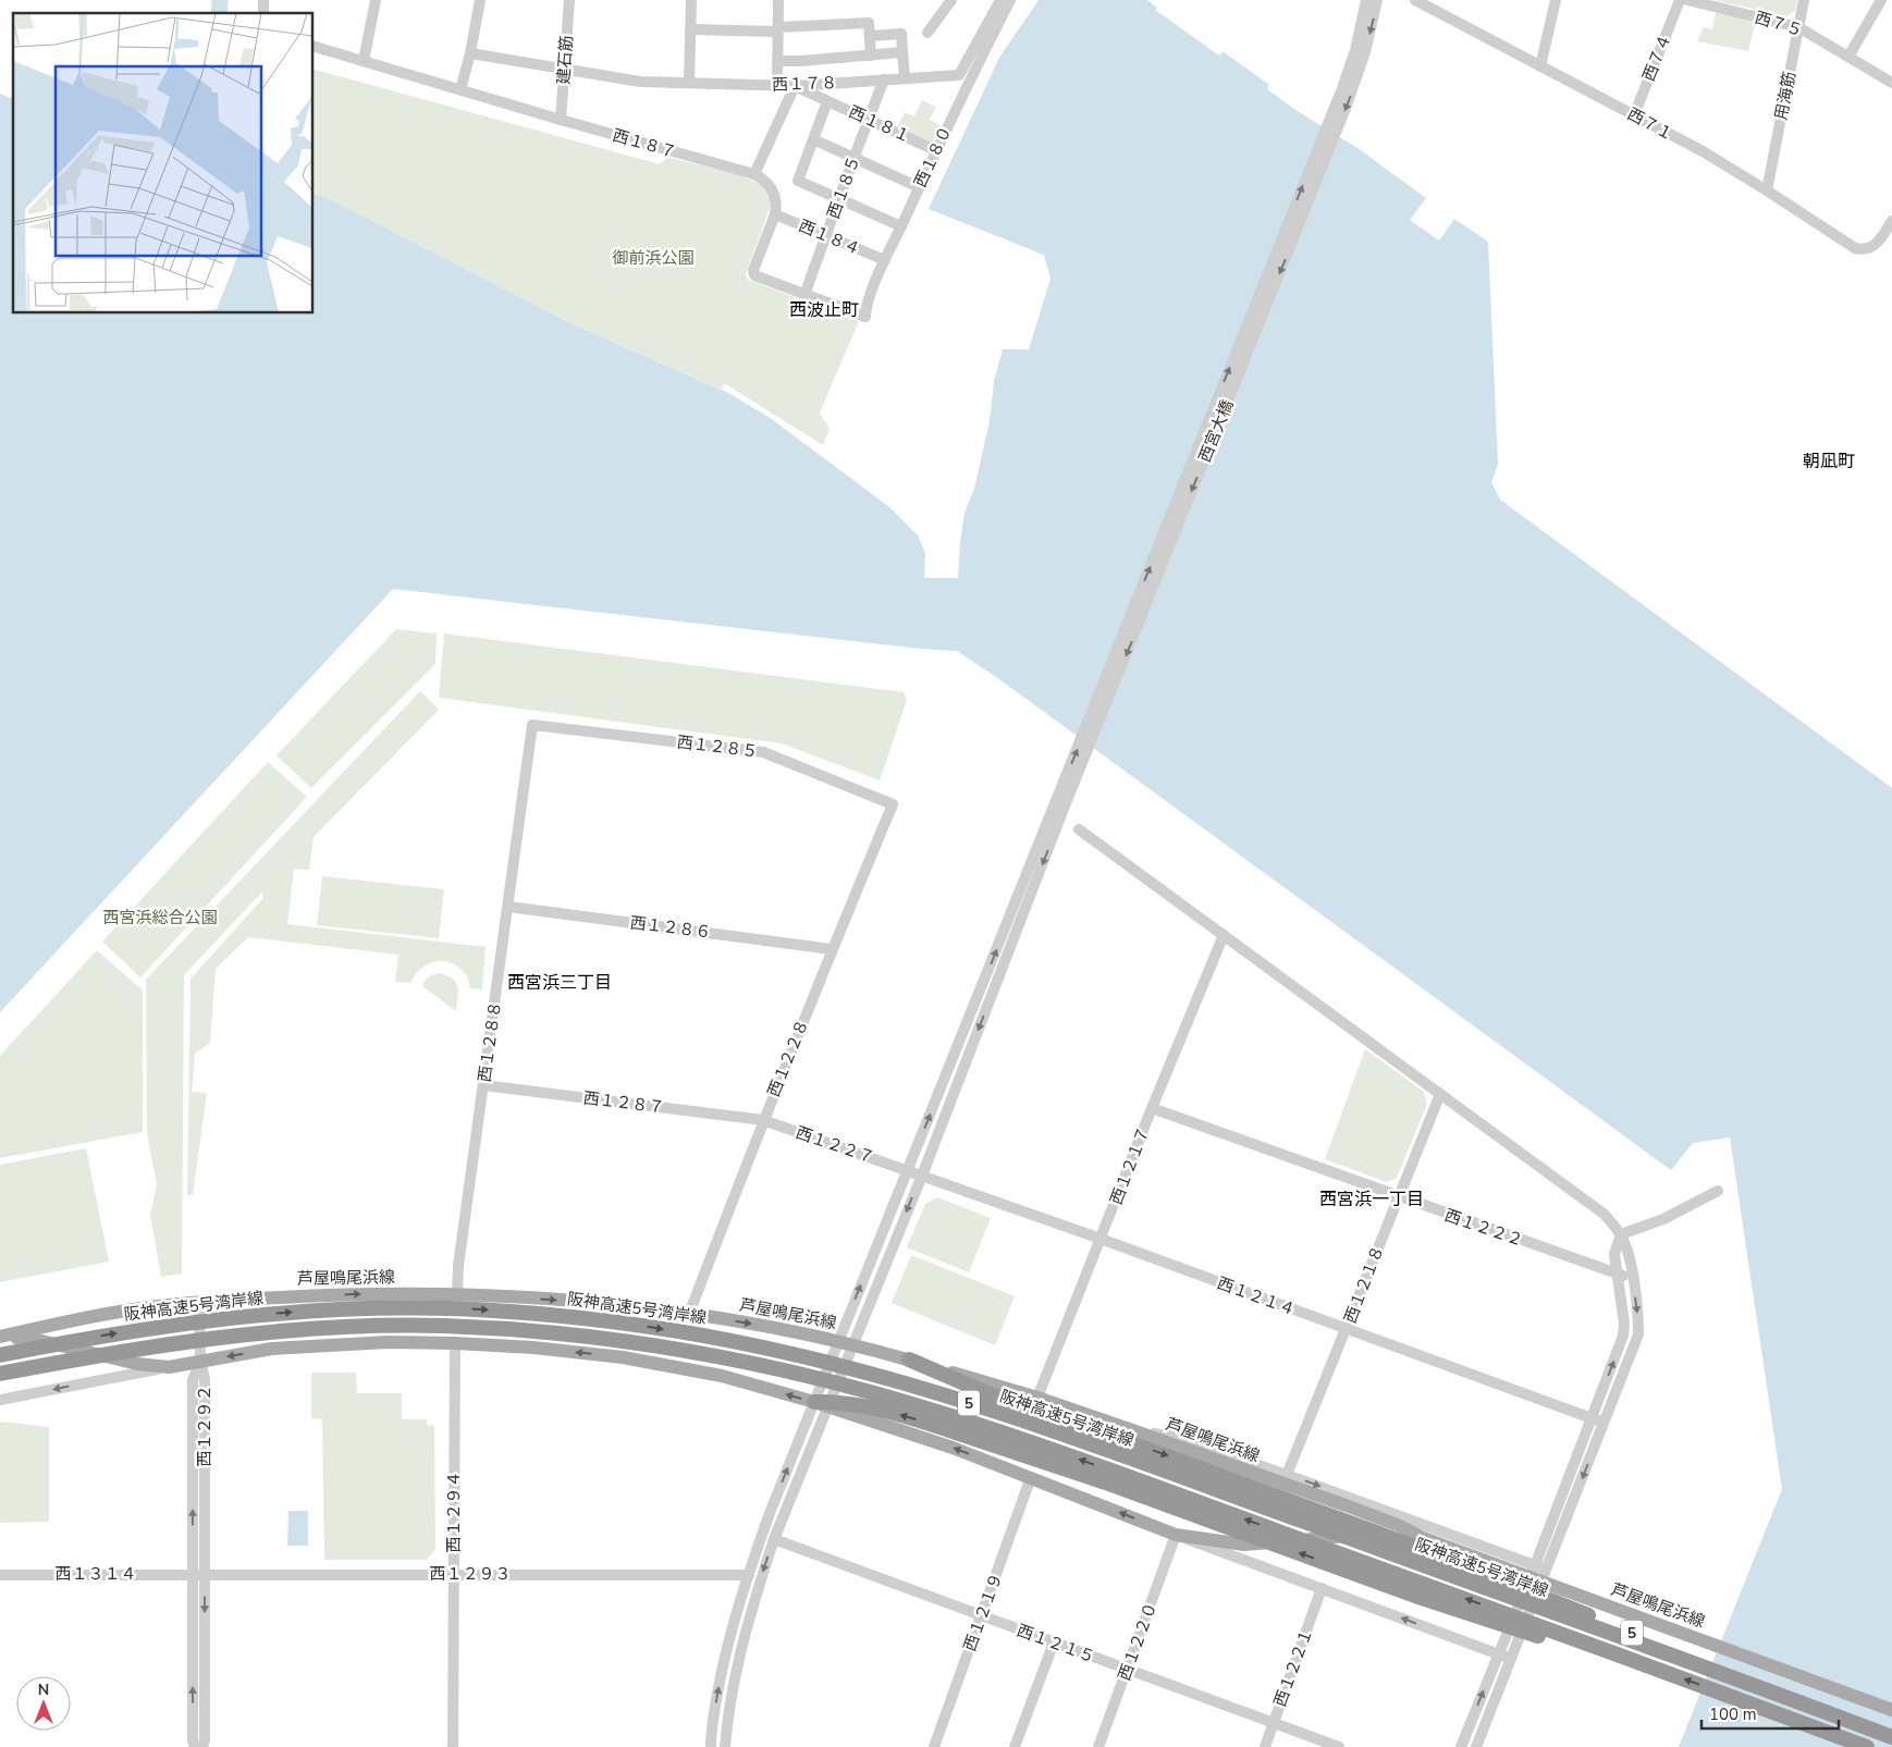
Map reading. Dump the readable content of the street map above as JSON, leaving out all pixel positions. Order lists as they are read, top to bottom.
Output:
{
  "streets": {
    "highway": ["阪神高速5号湾岸線", "5"],
    "main road": ["芦屋鳴尾浜線"],
    "street": [
      "西７５",
      "西７４",
      "建石筋",
      "西１７８",
      "用海筋",
      "西１８１",
      "西７１",
      "西１８７",
      "西１８０",
      "西１８５",
      "西１８４",
      "西宮大橋",
      "西１２８５",
      "西１２８６",
      "西１２８８",
      "西１２２８",
      "西１２８７",
      "西１２２７",
      "西１２１７",
      "西１２２２",
      "西１２１８",
      "西１２１４",
      "西１２９２",
      "西１２９４",
      "西１３１４",
      "西１２９３",
      "西１２１９",
      "西１２２０",
      "西１２１５",
      "西１２２１"
    ]
  },
  "crossings": [
    ["西７５", "用海筋"],
    ["西７４", "西７１"],
    ["建石筋", "西１７８"],
    ["建石筋", "西１８７"],
    ["西１７８", "西１８１"],
    ["西１７８", "西１８５"],
    ["用海筋", "西７１"],
    ["西１８１", "西１８０"],
    ["西１８１", "西１８５"],
    ["西１８７", "西１８０"],
    ["西１８７", "西１８５"],
    ["西１８７", "西１８４"],
    ["西１８０", "西１８４"],
    ["西１８５", "西１８４"],
    ["西１２８５", "西１２８８"],
    ["西１２８５", "西１２２８"],
    ["西１２８６", "西１２８８"],
    ["西１２８６", "西１２２８"],
    ["西１２８８", "西１２８７"],
    ["西１２８８", "芦屋鳴尾浜線"],
    ["西１２２８", "西１２８７"],
    ["西１２２８", "西１２２７"],
    ["西１２２８", "芦屋鳴尾浜線"],
    ["西１２８７", "西１２２７"],
    ["西１２２７", "西１２１４"],
    ["西１２１７", "西１２２２"],
    ["西１２１７", "芦屋鳴尾浜線"],
    ["西１２１７", "西１２１４"],
    ["西１２２２", "西１２１８"],
    ["芦屋鳴尾浜線", "5"],
    ["芦屋鳴尾浜線", "西１２９２"],
    ["芦屋鳴尾浜線", "西１２９４"],
    ["芦屋鳴尾浜線", "西１２１９"],
    ["芦屋鳴尾浜線", "西１２２０"],
    ["西１２１８", "西１２１４"],
    ["阪神高速5号湾岸線", "5"],
    ["西１２９２", "西１３１４"],
    ["西１２９２", "西１２９３"],
    ["西１２９４", "西１２９３"],
    ["西１３１４", "西１２９３"],
    ["西１２１９", "西１２１５"],
    ["西１２２０", "西１２１５"],
    ["西１２１５", "西１２２１"]
  ],
  "districts": [
    "西波止町",
    "朝凪町",
    "西宮浜三丁目",
    "西宮浜一丁目"
  ],
  "parks": ["御前浜公園", "西宮浜総合公園"],
  "scale_bar": "100 m",
  "north": "top"
}
